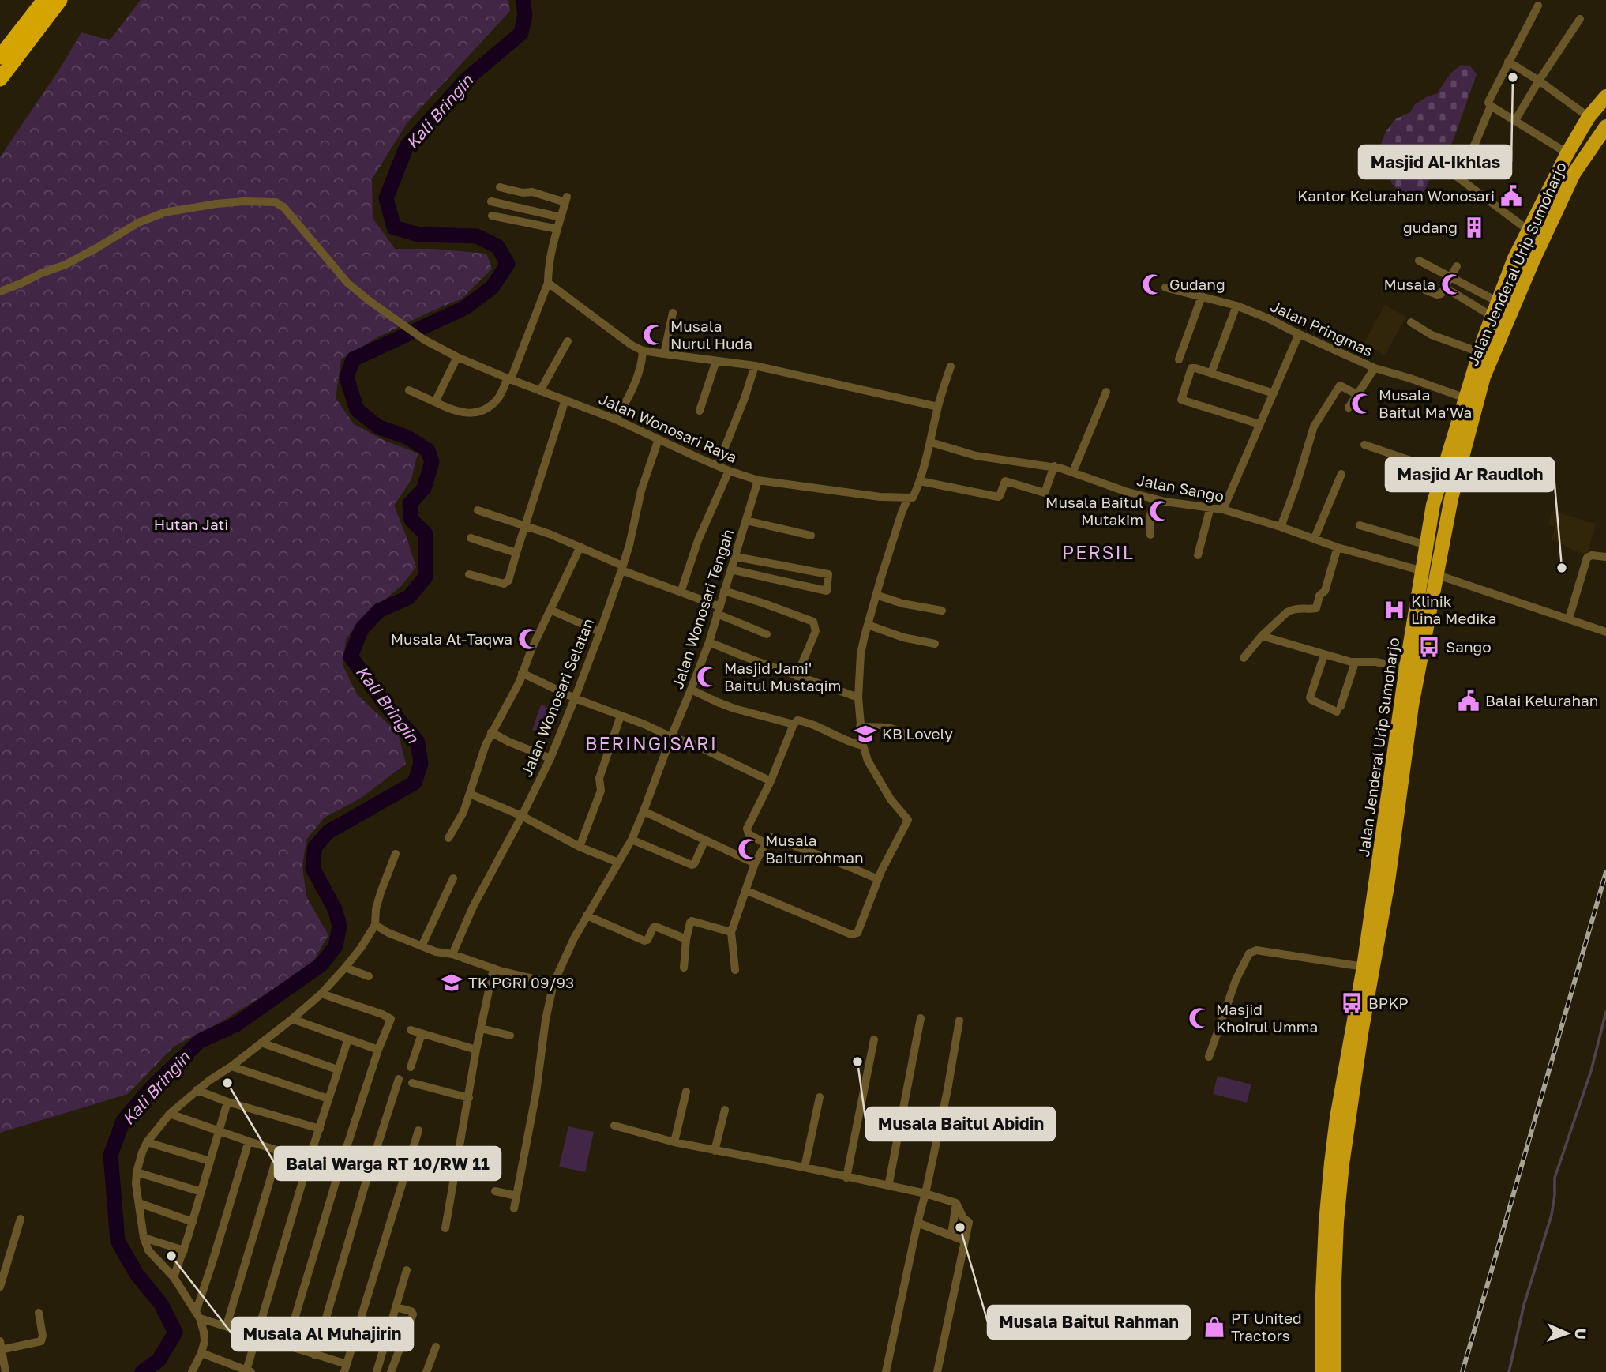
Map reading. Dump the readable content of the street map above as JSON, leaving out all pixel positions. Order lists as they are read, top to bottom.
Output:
{
  "streets": {
    "highway": ["Jalan Jenderal Urip Sumoharjo"],
    "street": [
      "Jalan Pringmas",
      "Jalan Wonosari Raya",
      "Jalan Sango",
      "Jalan Wonosari Tengah",
      "Jalan Wonosari Selatan"
    ]
  },
  "crossings": [
    ["Jalan Jenderal Urip Sumoharjo", "Jalan Pringmas"],
    ["Jalan Jenderal Urip Sumoharjo", "Jalan Sango"],
    ["Jalan Wonosari Raya", "Jalan Wonosari Tengah"],
    ["Jalan Wonosari Raya", "Jalan Wonosari Selatan"]
  ],
  "districts": ["PERSIL", "BERINGISARI"],
  "water": ["Kali Bringin"],
  "parks": ["Hutan Jati"],
  "places": {
    "other": [
      "Masjid Al-Ikhlas",
      "Masjid Ar Raudloh",
      "Musala Baitul Abidin",
      "Balai Warga RT 10/RW 11",
      "Musala Baitul Rahman",
      "Musala Al Muhajirin"
    ],
    "public building": ["Kantor Kelurahan Wonosari", "Balai Kelurahan"],
    "building": ["gudang"],
    "mosque": [
      "Gudang",
      "Musala",
      "Musala Nurul Huda",
      "Musala Baitul Ma'Wa",
      "Musala Baitul Mutakim",
      "Musala At-Taqwa",
      "Masjid Jami' Baitul Mustaqim",
      "Musala Baiturrohman",
      "Masjid Khoirul Umma"
    ],
    "hospital": ["Klinik Lina Medika"],
    "bus stop": ["Sango", "BPKP"],
    "school or university": ["KB Lovely", "TK PGRI 09/93"],
    "shop": ["PT United Tractors"]
  },
  "north": "right"
}
